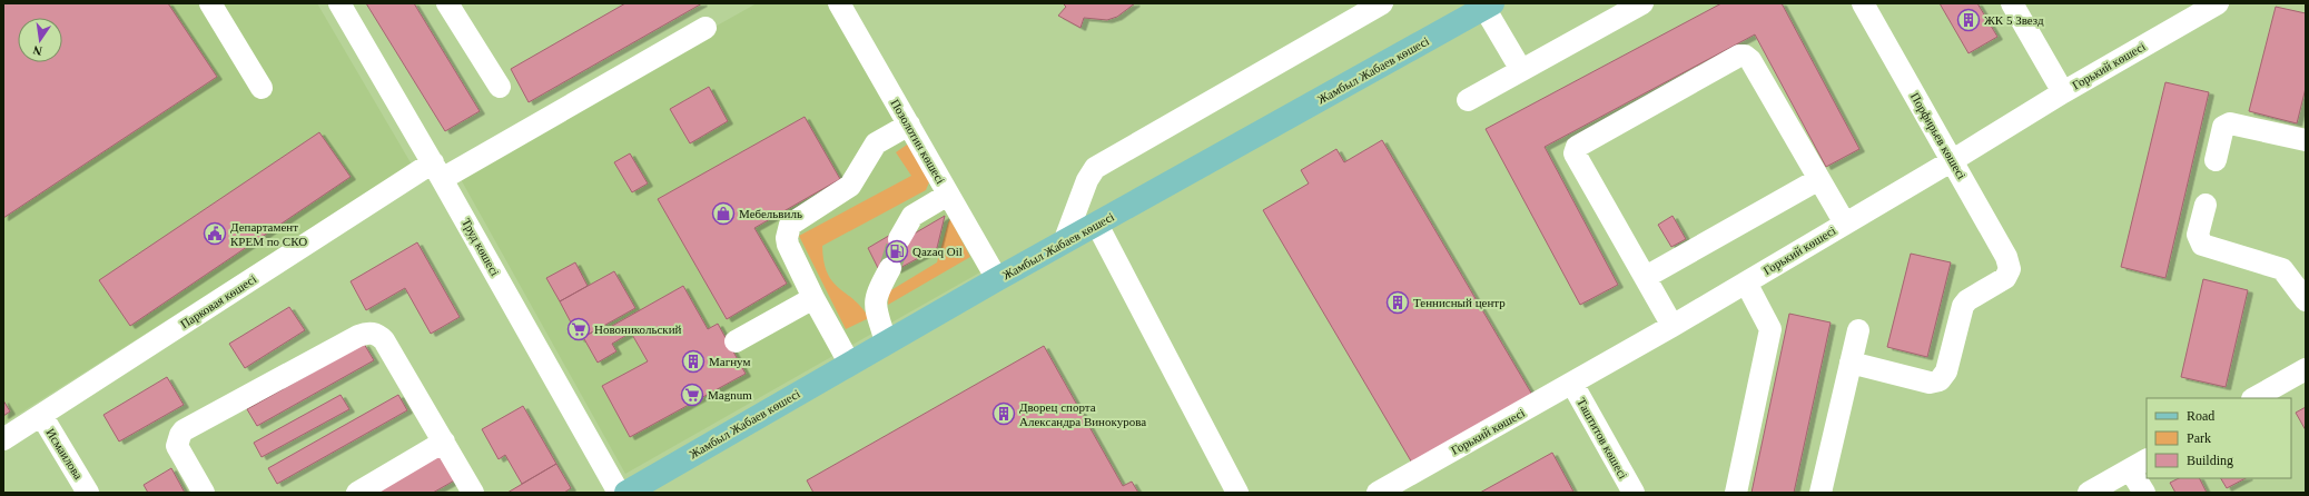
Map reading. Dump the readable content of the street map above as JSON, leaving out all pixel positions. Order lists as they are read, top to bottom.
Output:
{
  "streets": {
    "main road": ["Жамбыл Жабаев көшесі"],
    "street": [
      "Горький көшесі",
      "Порфирьев көшесі",
      "Позолотин көшесі",
      "Труд көшесі",
      "Парковая көшесі",
      "Таштитов көшесі",
      "Исмаилова"
    ]
  },
  "crossings": [
    ["Горький көшесі", "Порфирьев көшесі"],
    ["Горький көшесі", "Таштитов көшесі"],
    ["Жамбыл Жабаев көшесі", "Позолотин көшесі"],
    ["Труд көшесі", "Парковая көшесі"],
    ["Парковая көшесі", "Исмаилова"]
  ],
  "places": {
    "building": [
      "ЖК 5 Звезд",
      "Теннисный центр",
      "Магнум",
      "Дворец спорта Александра Винокурова"
    ],
    "shop": ["Мебельвиль"],
    "public building": ["Департамент КРЕМ по СКО"],
    "fuel station": ["Qazaq Oil"],
    "supermarket": ["Новоникольский", "Magnum"]
  },
  "legend": ["Road", "Park", "Building"],
  "north": "bottom"
}
